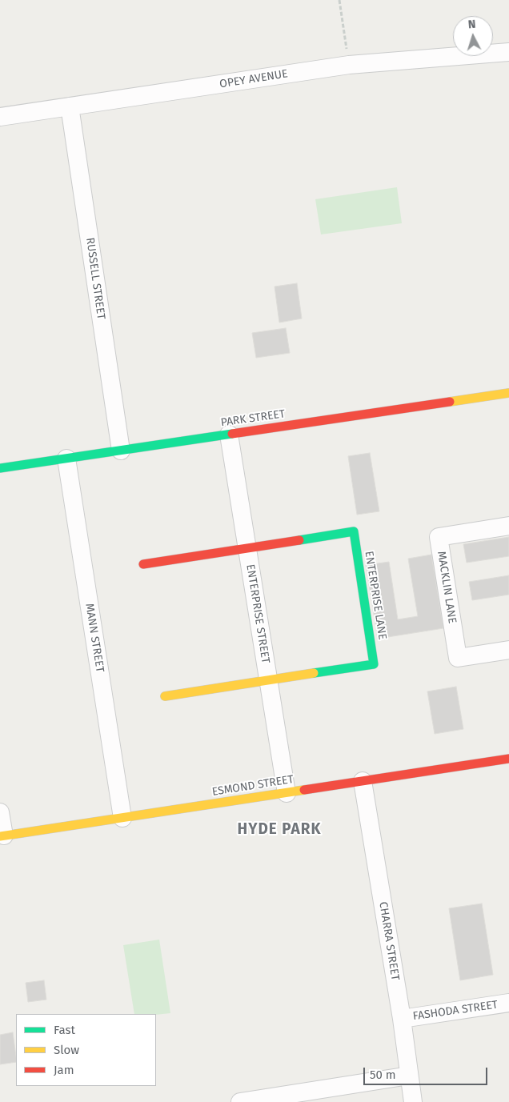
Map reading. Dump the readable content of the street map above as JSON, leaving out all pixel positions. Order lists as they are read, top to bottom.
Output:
{
  "streets": {
    "street": [
      "OPEY AVENUE",
      "RUSSELL STREET",
      "PARK STREET",
      "MACKLIN LANE",
      "ENTERPRISE LANE",
      "ENTERPRISE STREET",
      "MANN STREET",
      "ESMOND STREET",
      "CHARRA STREET",
      "FASHODA STREET"
    ]
  },
  "crossings": [
    ["OPEY AVENUE", "RUSSELL STREET"],
    ["RUSSELL STREET", "PARK STREET"],
    ["PARK STREET", "ENTERPRISE STREET"],
    ["PARK STREET", "MANN STREET"],
    ["ENTERPRISE LANE", "ENTERPRISE STREET"],
    ["ENTERPRISE STREET", "ESMOND STREET"],
    ["MANN STREET", "ESMOND STREET"],
    ["ESMOND STREET", "CHARRA STREET"],
    ["CHARRA STREET", "FASHODA STREET"]
  ],
  "districts": ["HYDE PARK"],
  "legend": ["Fast", "Slow", "Jam"],
  "scale_bar": "50 m",
  "north": "top"
}
